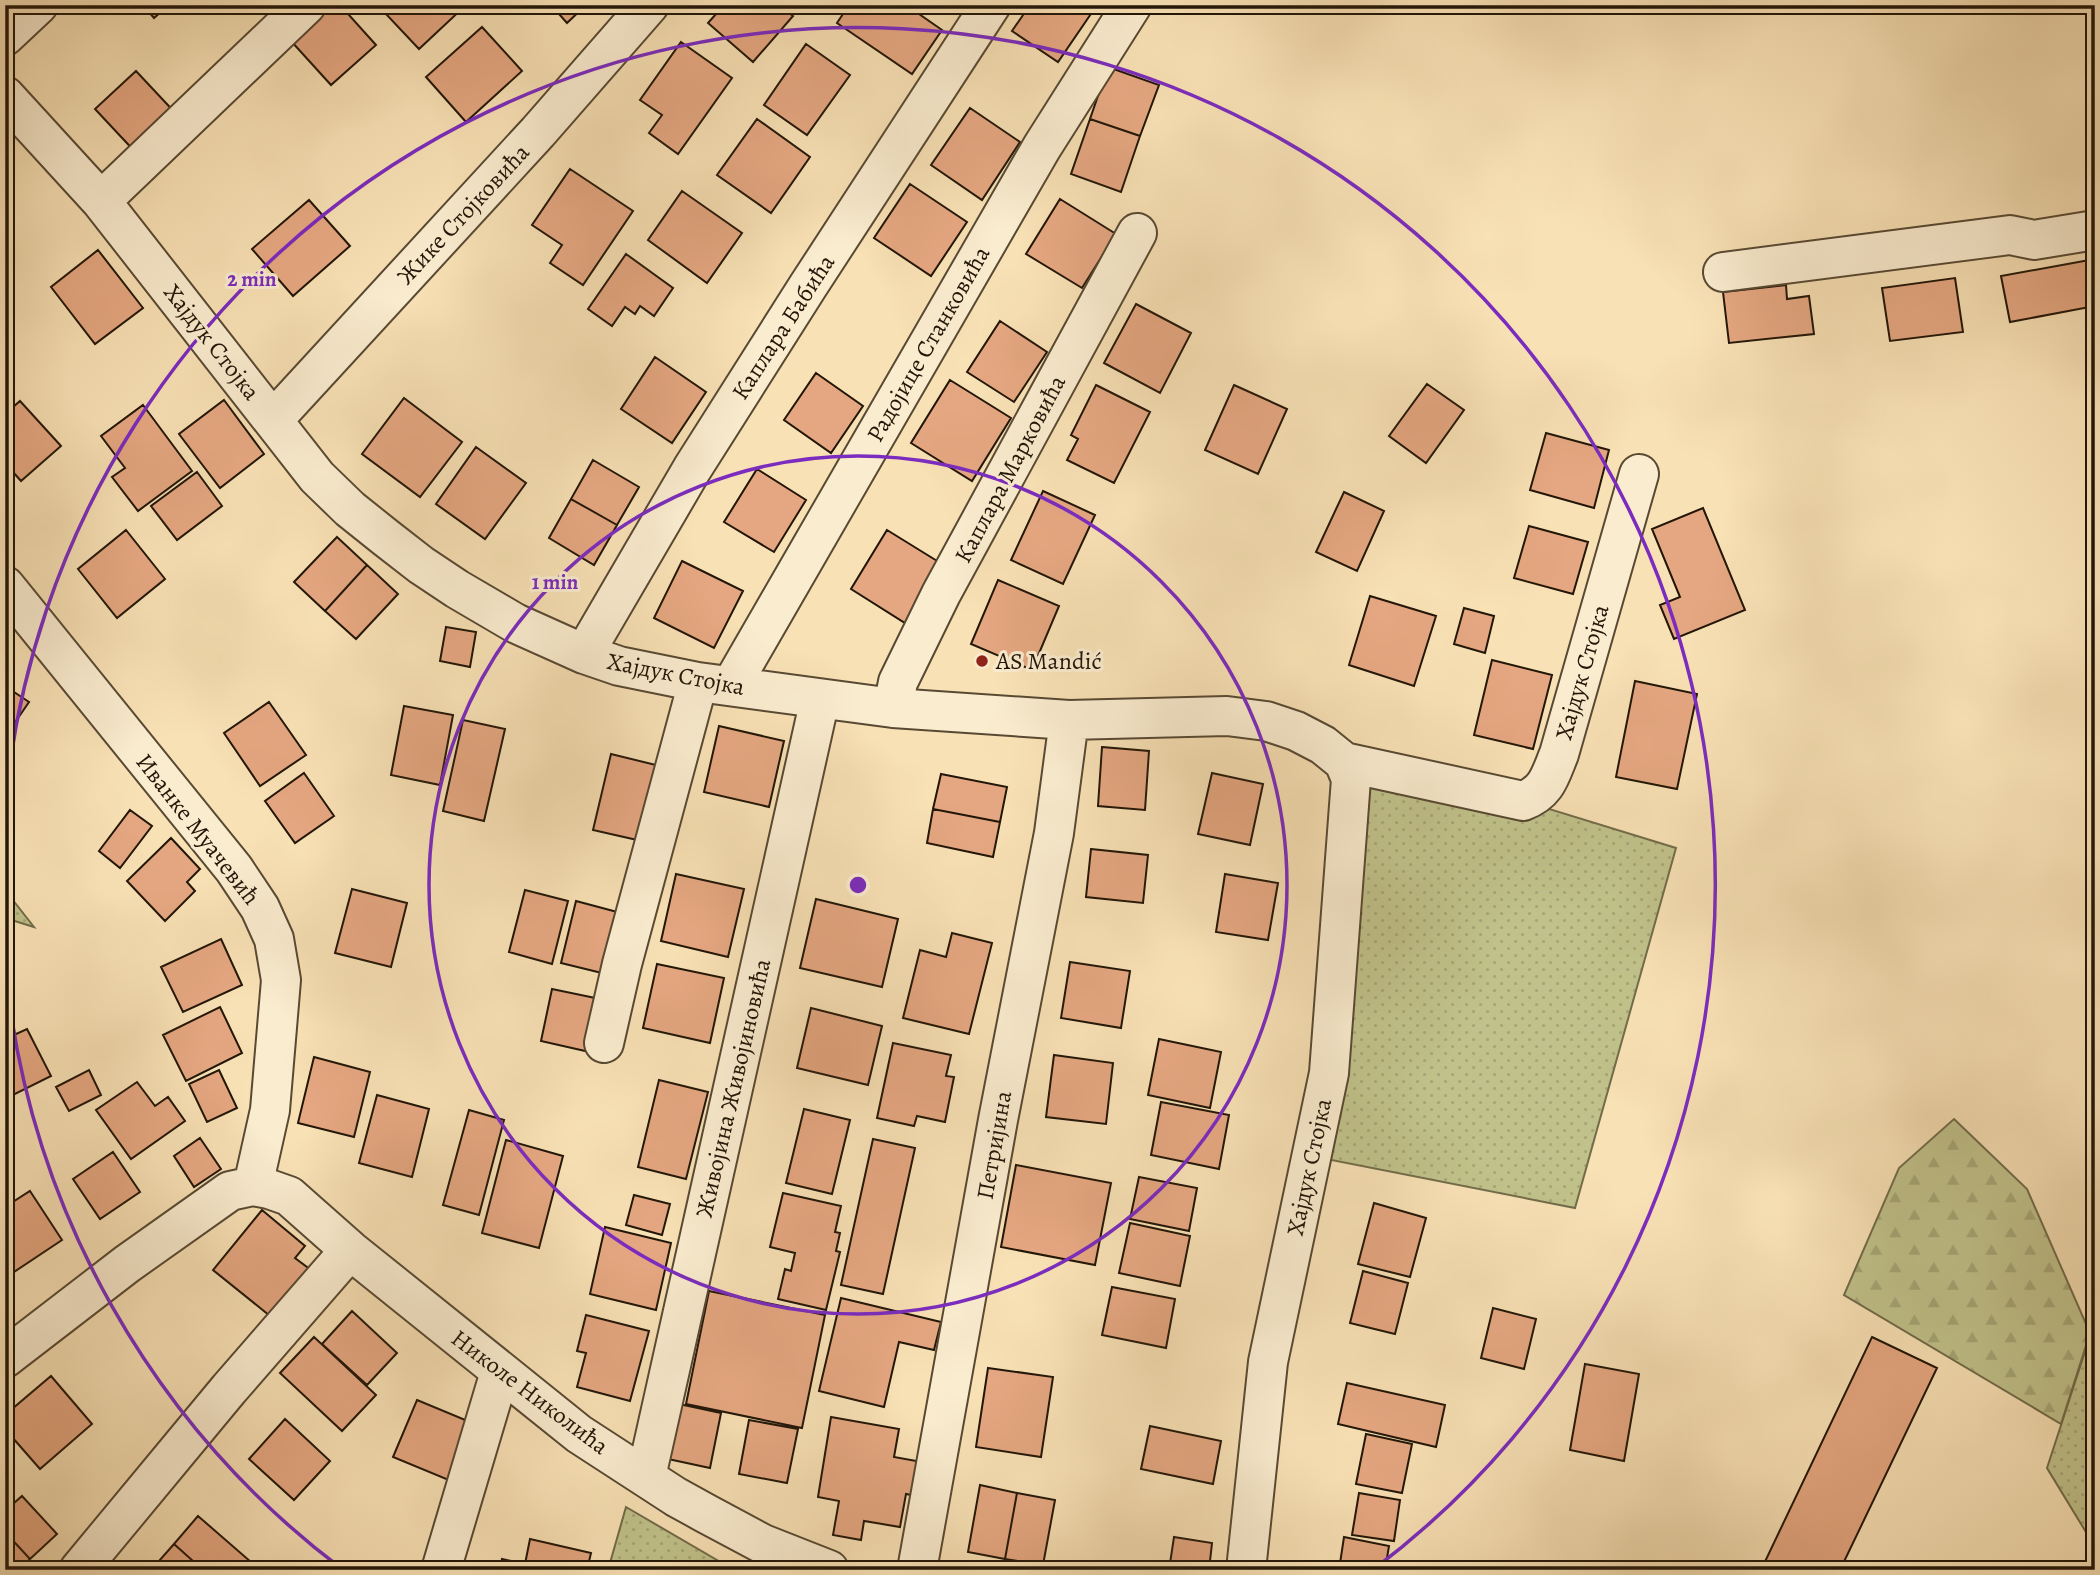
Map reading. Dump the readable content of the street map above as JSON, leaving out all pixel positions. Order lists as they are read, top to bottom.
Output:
{
  "streets": {
    "street": [
      "Жике Стојковића",
      "Каплара Бабића",
      "Хајдук Стојка",
      "Радојице Станковића",
      "Каплара Марковића",
      "Иванке Муачевић",
      "Живојина Живојиновића",
      "Петријина",
      "Николе Николића"
    ]
  },
  "crossings": [
    ["Жике Стојковића", "Хајдук Стојка"],
    ["Каплара Бабића", "Хајдук Стојка"],
    ["Хајдук Стојка", "Радојице Станковића"],
    ["Хајдук Стојка", "Каплара Марковића"],
    ["Хајдук Стојка", "Живојина Живојиновића"],
    ["Хајдук Стојка", "Петријина"],
    ["Иванке Муачевић", "Николе Николића"],
    ["Живојина Живојиновића", "Николе Николића"]
  ],
  "places": ["AS Mandić"],
  "rings": ["2 min", "1 min"]
}
